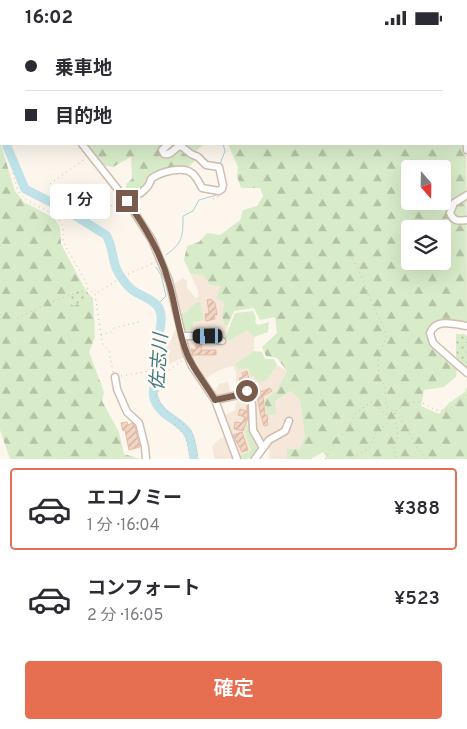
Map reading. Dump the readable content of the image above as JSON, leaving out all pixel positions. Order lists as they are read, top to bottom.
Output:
{
  "water": ["佐志川"],
  "north": "bottom",
  "page": {
    "status": "16:02",
    "banner": ["乗車地", "目的地"],
    "bubble": "1 分",
    "list": [
      {
        "name": "エコノミー",
        "note": "1 分 · 16:04",
        "value": "¥388"
      },
      {
        "name": "コンフォート",
        "note": "2 分 · 16:05",
        "value": "¥523"
      }
    ],
    "buttons": "確定"
  }
}
